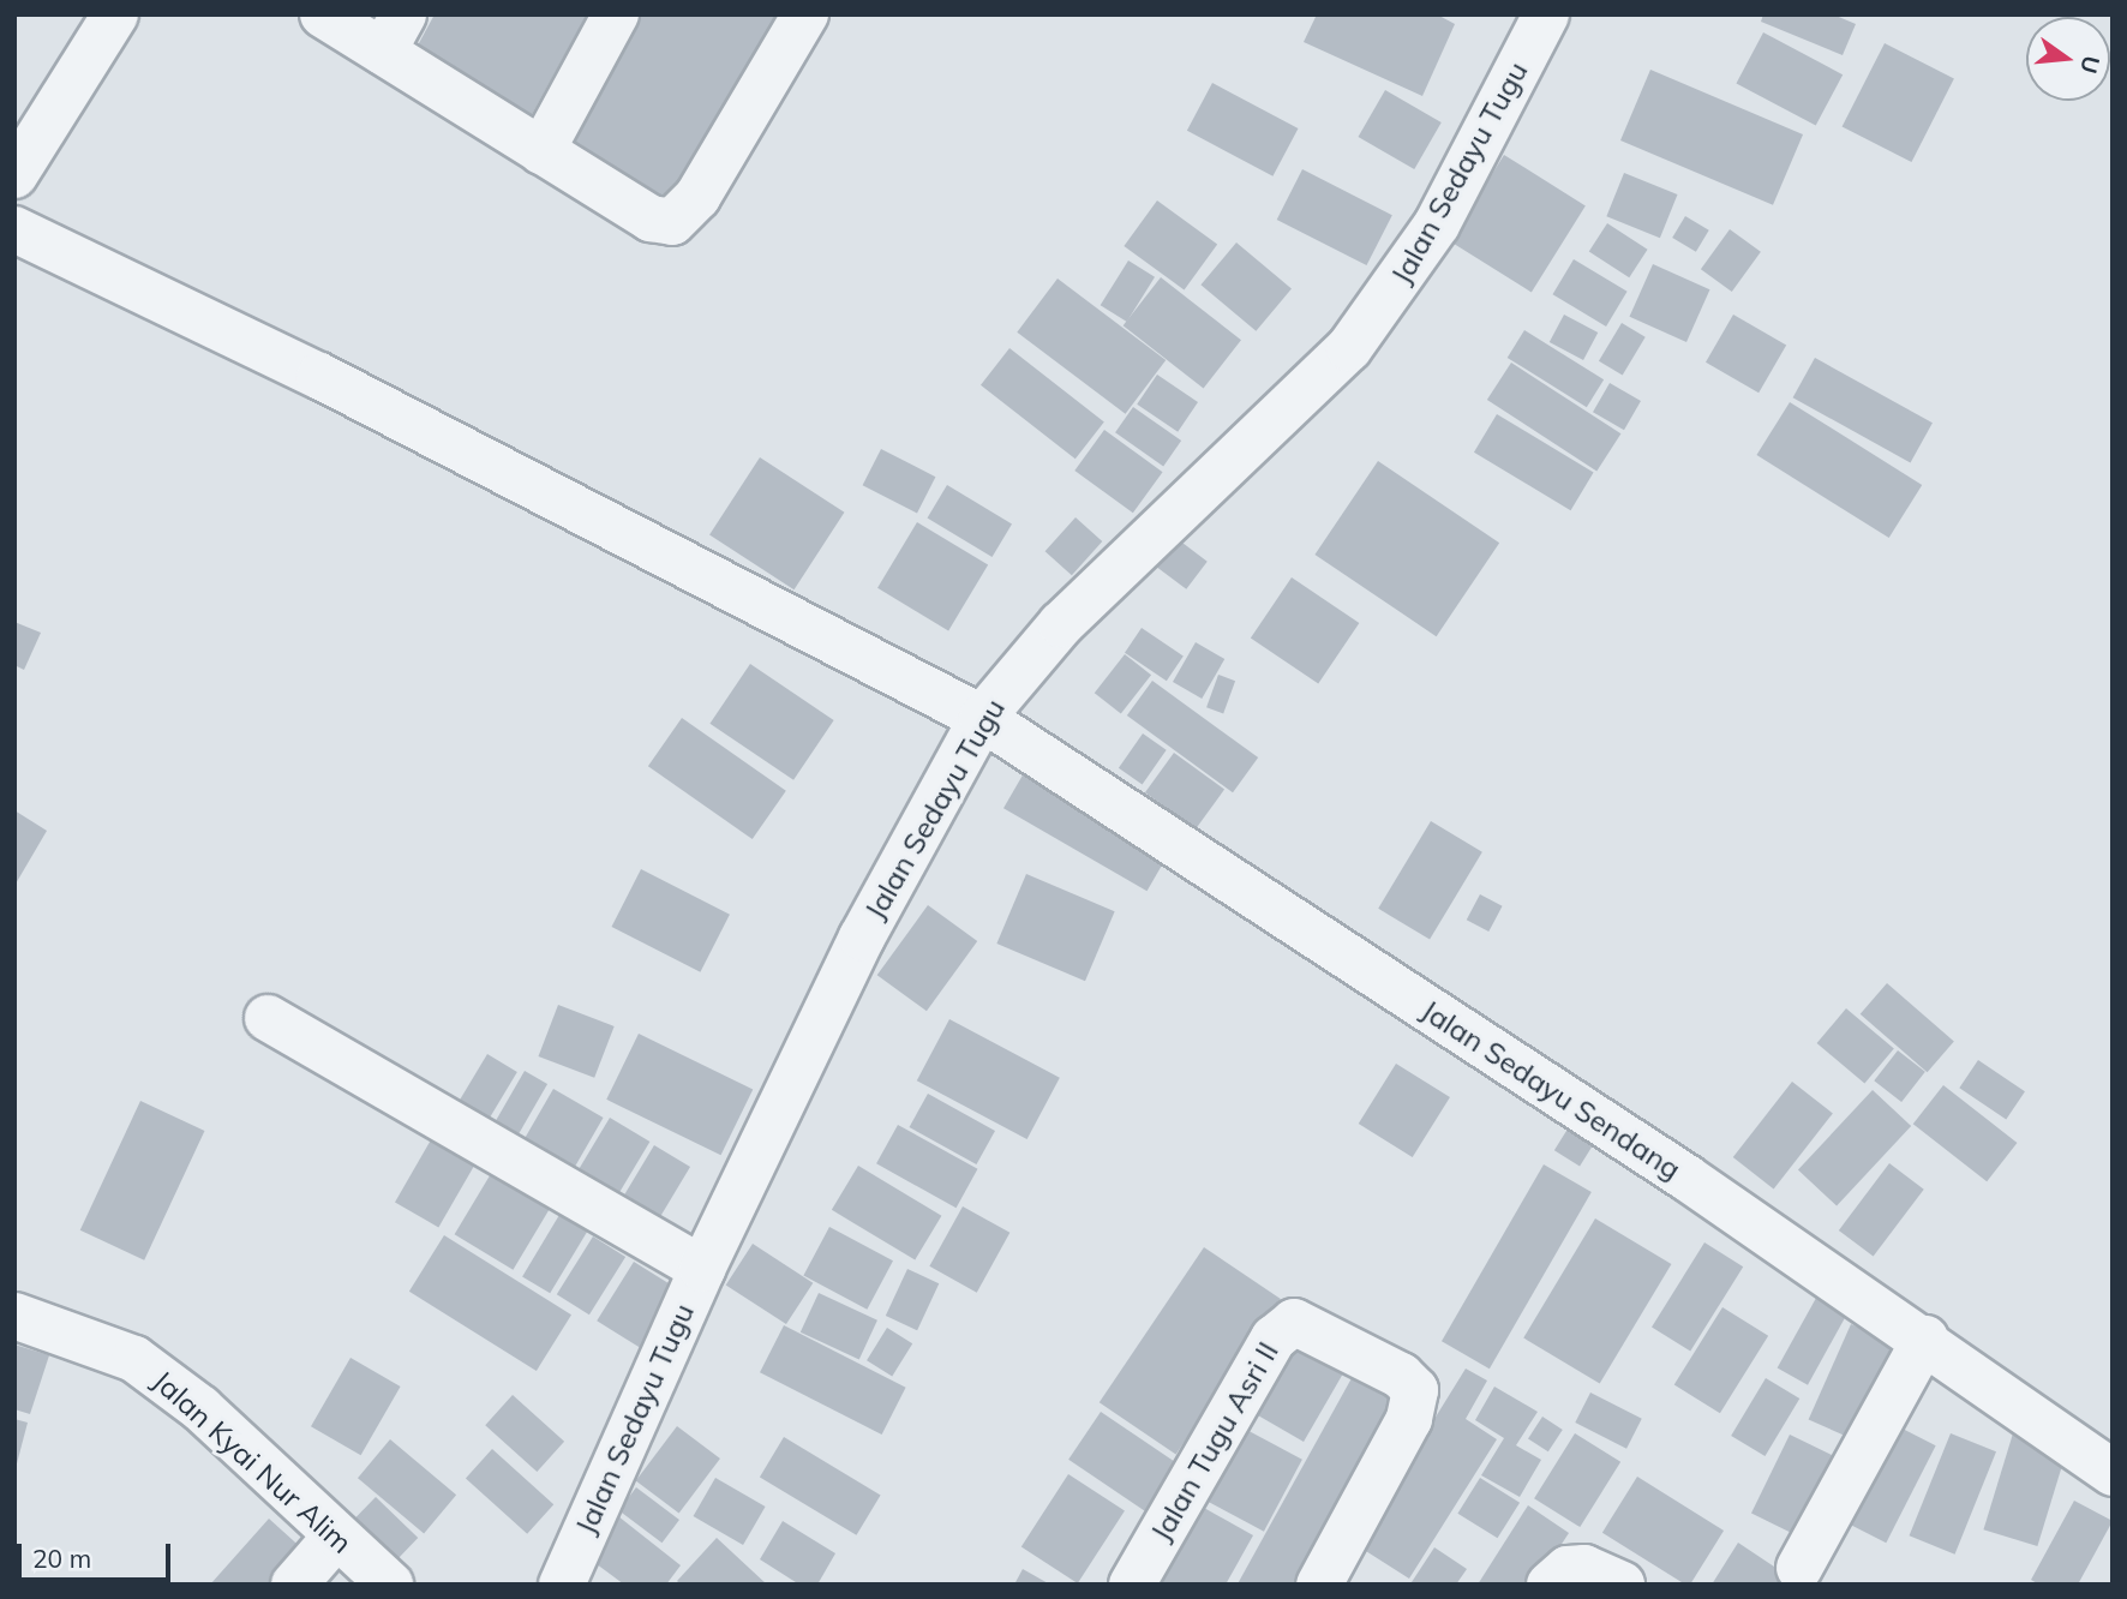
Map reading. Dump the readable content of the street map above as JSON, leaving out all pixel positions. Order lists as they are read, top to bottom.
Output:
{
  "streets": {
    "street": [
      "Jalan Sedayu Tugu",
      "Jalan Sedayu Sendang",
      "Jalan Tugu Asri II",
      "Jalan Kyai Nur Alim"
    ]
  },
  "crossings": [
    ["Jalan Sedayu Tugu", "Jalan Sedayu Sendang"]
  ],
  "scale_bar": "20 m",
  "north": "right"
}
